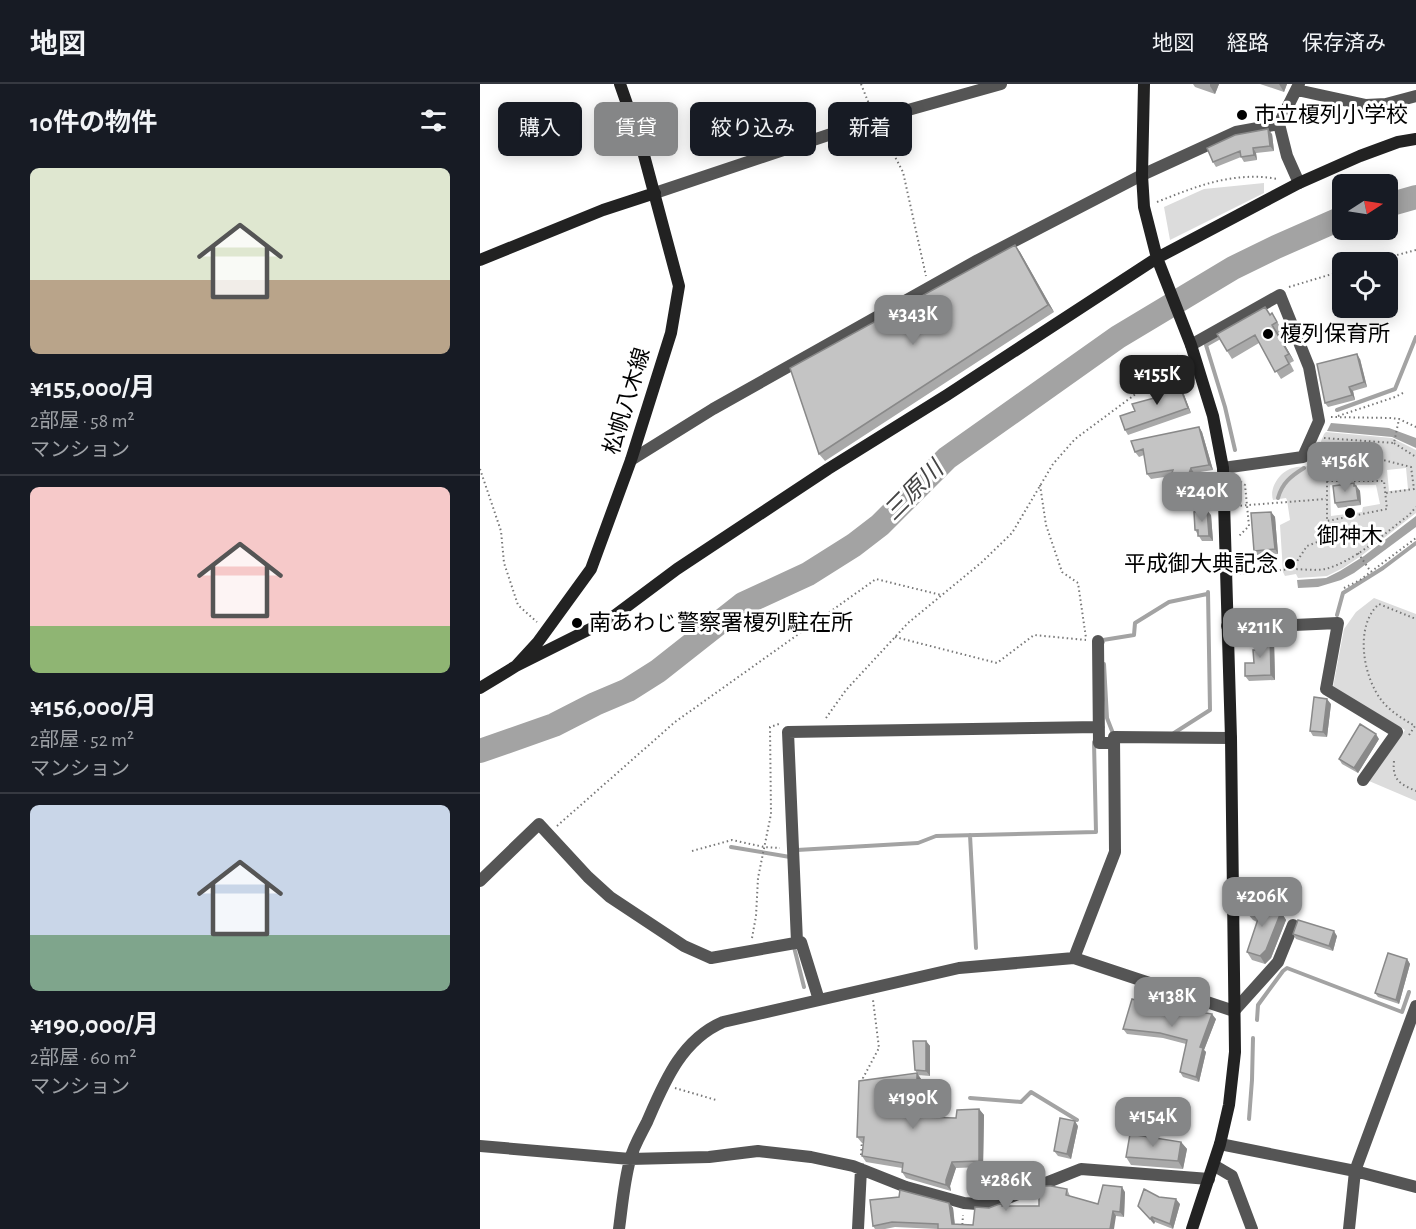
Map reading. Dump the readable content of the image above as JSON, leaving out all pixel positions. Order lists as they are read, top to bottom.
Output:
{
  "streets": {
    "street": ["松帆八木線"]
  },
  "water": ["三原川"],
  "places": [
    "市立榎列小学校",
    "榎列保育所",
    "御神木",
    "平成御大典記念",
    "南あわじ警察署榎列駐在所"
  ],
  "north": "right",
  "page": {
    "header": "地図",
    "nav": ["地図", "経路", "保存済み"],
    "heading": "10件の物件",
    "chip": [
      "購入",
      "賃貸",
      "絞り込み",
      "新着"
    ],
    "list": [
      {
        "name": "¥155,000/月",
        "note": "2部屋 · 58 m² · マンション"
      },
      {
        "name": "¥156,000/月",
        "note": "2部屋 · 52 m² · マンション"
      },
      {
        "name": "¥190,000/月",
        "note": "2部屋 · 60 m² · マンション"
      }
    ],
    "price": [
      "¥343K",
      "¥155K",
      "¥156K",
      "¥240K",
      "¥211K",
      "¥206K",
      "¥138K",
      "¥190K",
      "¥154K",
      "¥286K"
    ]
  }
}
